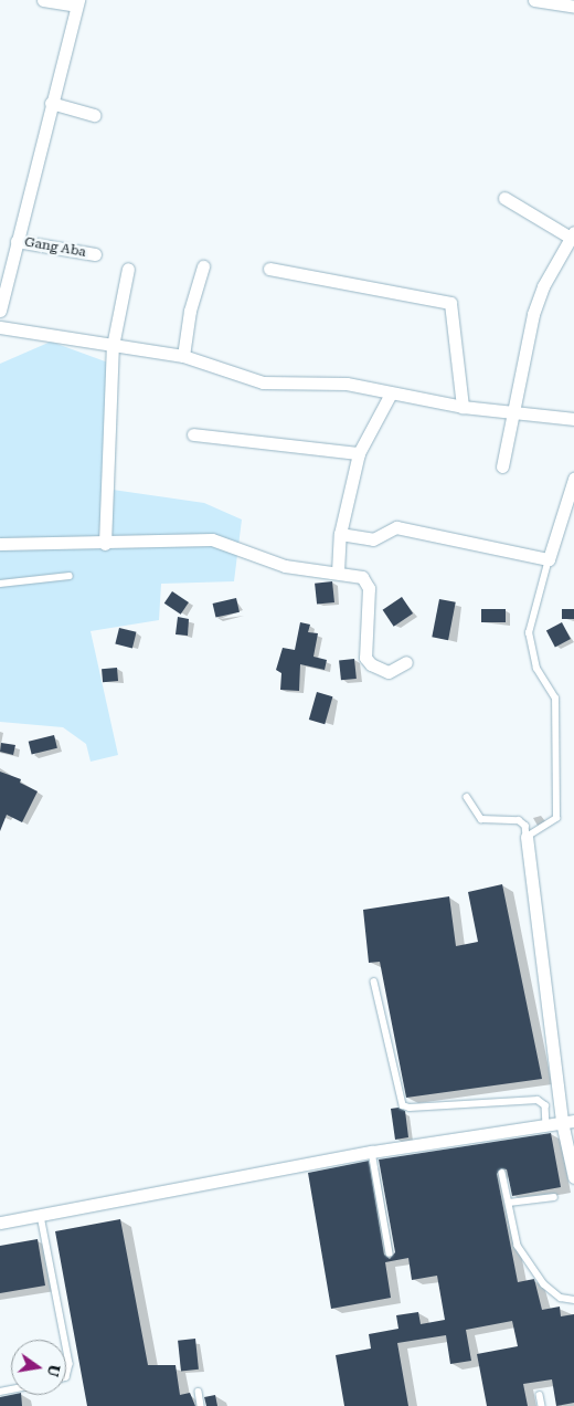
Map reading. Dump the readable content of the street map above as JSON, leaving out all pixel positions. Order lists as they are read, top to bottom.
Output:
{
  "streets": {
    "street": ["Gang Aba"]
  },
  "north": "right"
}
